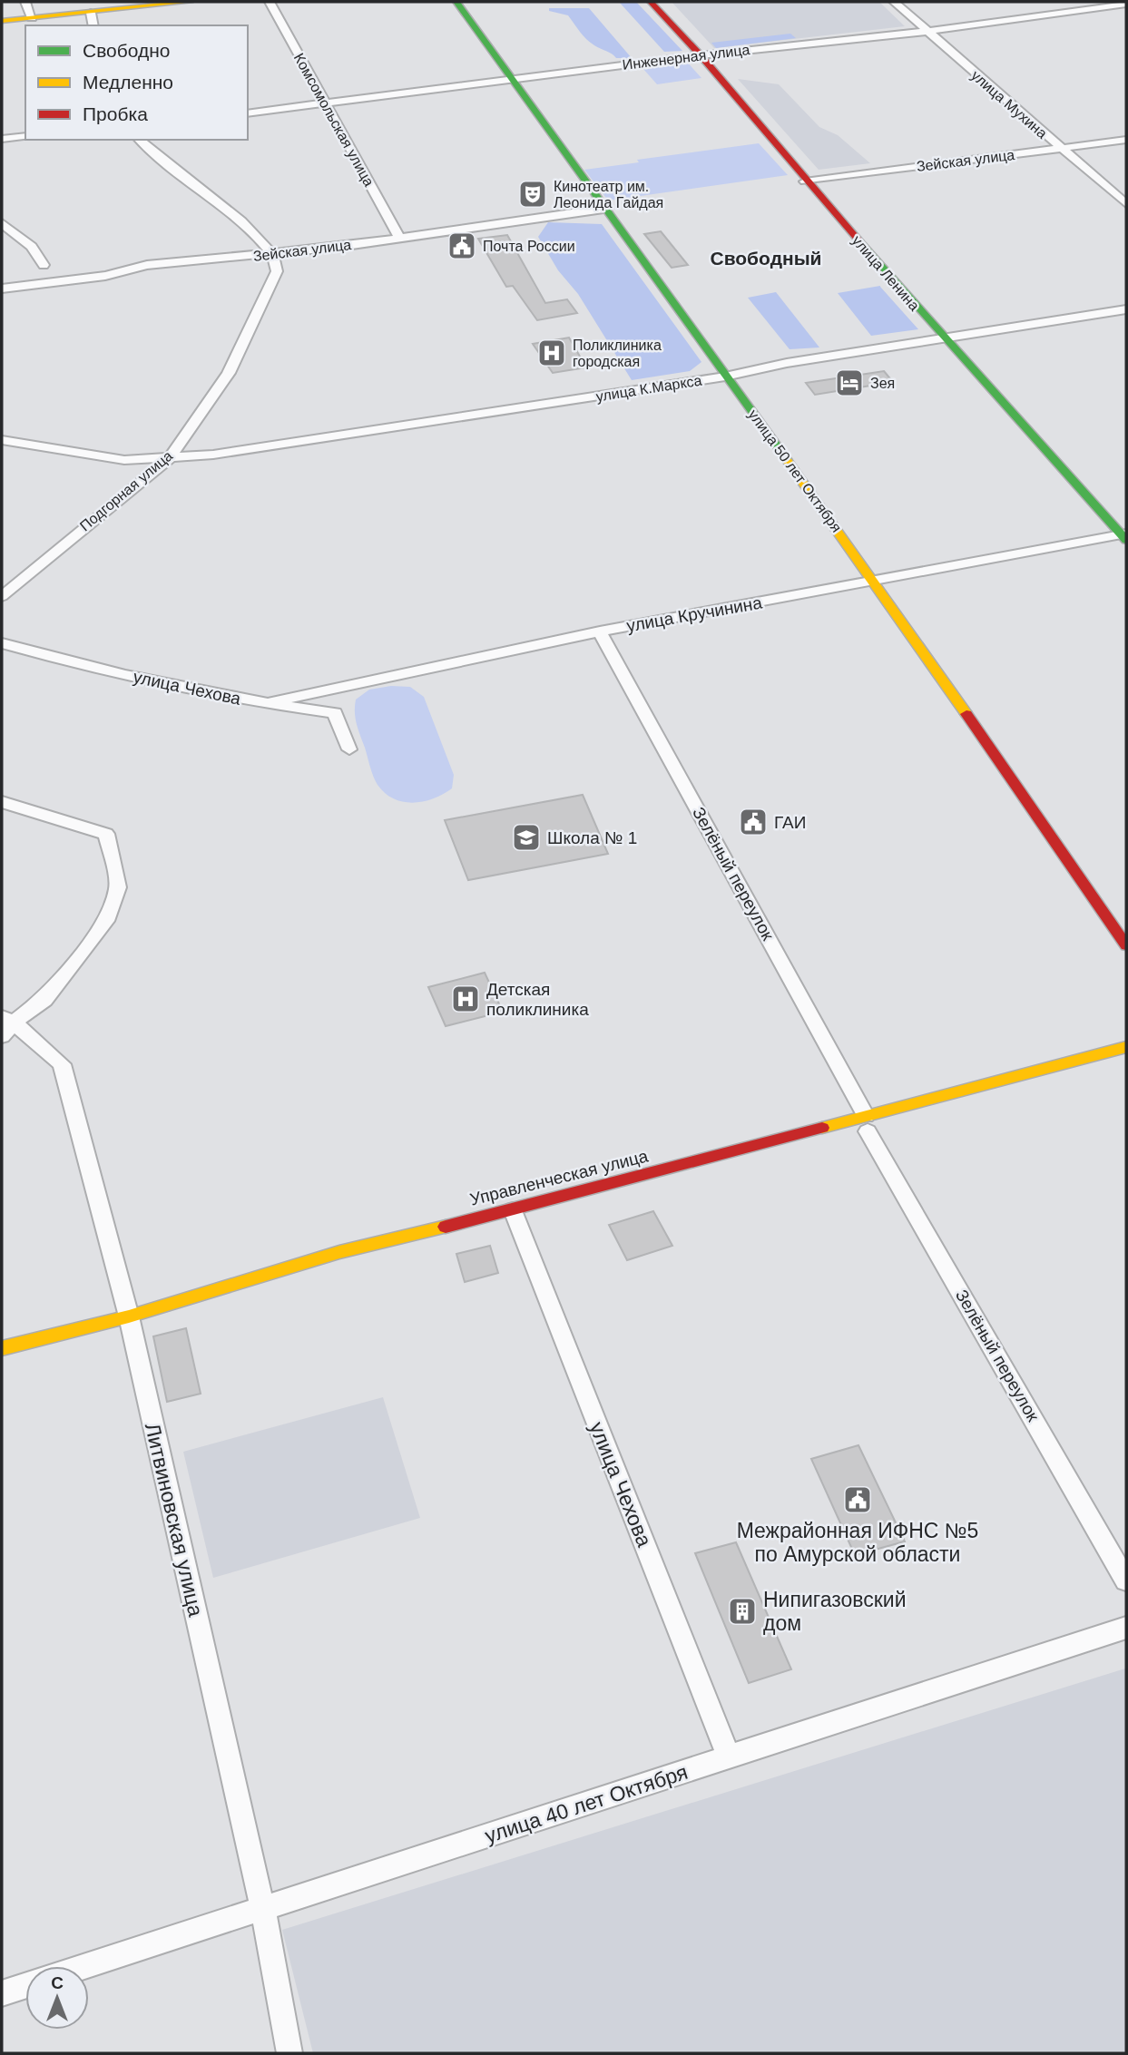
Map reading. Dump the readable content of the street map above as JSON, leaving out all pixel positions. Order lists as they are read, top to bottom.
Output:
{
  "streets": {
    "street": [
      "Инженерная улица",
      "улица Мухина",
      "Комсомольская улица",
      "Зейская улица",
      "улица Ленина",
      "улица К.Маркса",
      "улица 50 лет Октября",
      "Подгорная улица",
      "улица Кручинина",
      "улица Чехова",
      "Зелёный переулок",
      "Управленческая улица",
      "Литвиновская улица",
      "улица 40 лет Октября"
    ]
  },
  "crossings": [
    ["Инженерная улица", "улица Мухина"],
    ["Инженерная улица", "Комсомольская улица"],
    ["Инженерная улица", "улица Ленина"],
    ["Инженерная улица", "улица 50 лет Октября"],
    ["улица Мухина", "Зейская улица"],
    ["Комсомольская улица", "Зейская улица"],
    ["Зейская улица", "улица Ленина"],
    ["Зейская улица", "улица 50 лет Октября"],
    ["Зейская улица", "Подгорная улица"],
    ["улица Ленина", "улица К.Маркса"],
    ["улица Ленина", "улица Кручинина"],
    ["улица К.Маркса", "улица 50 лет Октября"],
    ["улица К.Маркса", "Подгорная улица"],
    ["улица 50 лет Октября", "улица Кручинина"],
    ["улица Кручинина", "улица Чехова"],
    ["улица Кручинина", "Зелёный переулок"],
    ["улица Чехова", "Управленческая улица"],
    ["улица Чехова", "улица 40 лет Октября"],
    ["Зелёный переулок", "Управленческая улица"],
    ["Управленческая улица", "Литвиновская улица"],
    ["Литвиновская улица", "улица 40 лет Октября"]
  ],
  "districts": ["Свободный"],
  "places": {
    "theatre": ["Кинотеатр им. Леонида Гайдая"],
    "public building": ["Почта России", "ГАИ", "Межрайонная ИФНС №5 по Амурской области"],
    "hospital": ["Поликлиника городская", "Детская поликлиника"],
    "hotel": ["Зея"],
    "school or university": ["Школа № 1"],
    "building": ["Нипигазовский дом"]
  },
  "legend": ["Свободно", "Медленно", "Пробка"],
  "north": "top"
}
